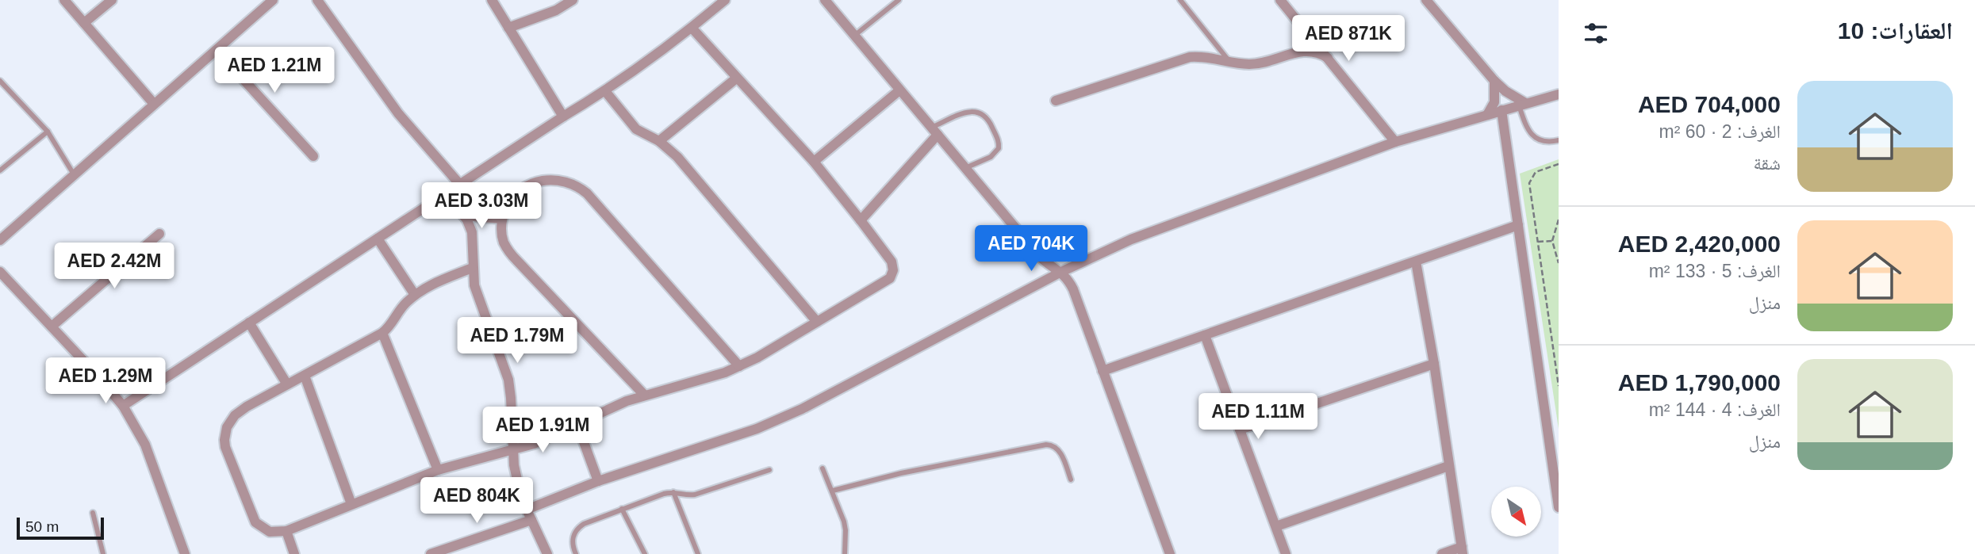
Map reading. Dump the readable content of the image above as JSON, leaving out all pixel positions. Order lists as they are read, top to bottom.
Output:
{
  "scale_bar": "50 m",
  "north": "bottom right",
  "page": {
    "heading": "العقارات: 10",
    "price": [
      "AED 871K",
      "AED 1.21M",
      "AED 3.03M",
      "AED 704K",
      "AED 2.42M",
      "AED 1.79M",
      "AED 1.29M",
      "AED 1.11M",
      "AED 1.91M",
      "AED 804K"
    ],
    "list": [
      {
        "name": "AED 704,000",
        "note": "الغرف: 2 · 60 m² · شقة"
      },
      {
        "name": "AED 2,420,000",
        "note": "الغرف: 5 · 133 m² · منزل"
      },
      {
        "name": "AED 1,790,000",
        "note": "الغرف: 4 · 144 m² · منزل"
      }
    ],
    "scale": "50 m"
  }
}
